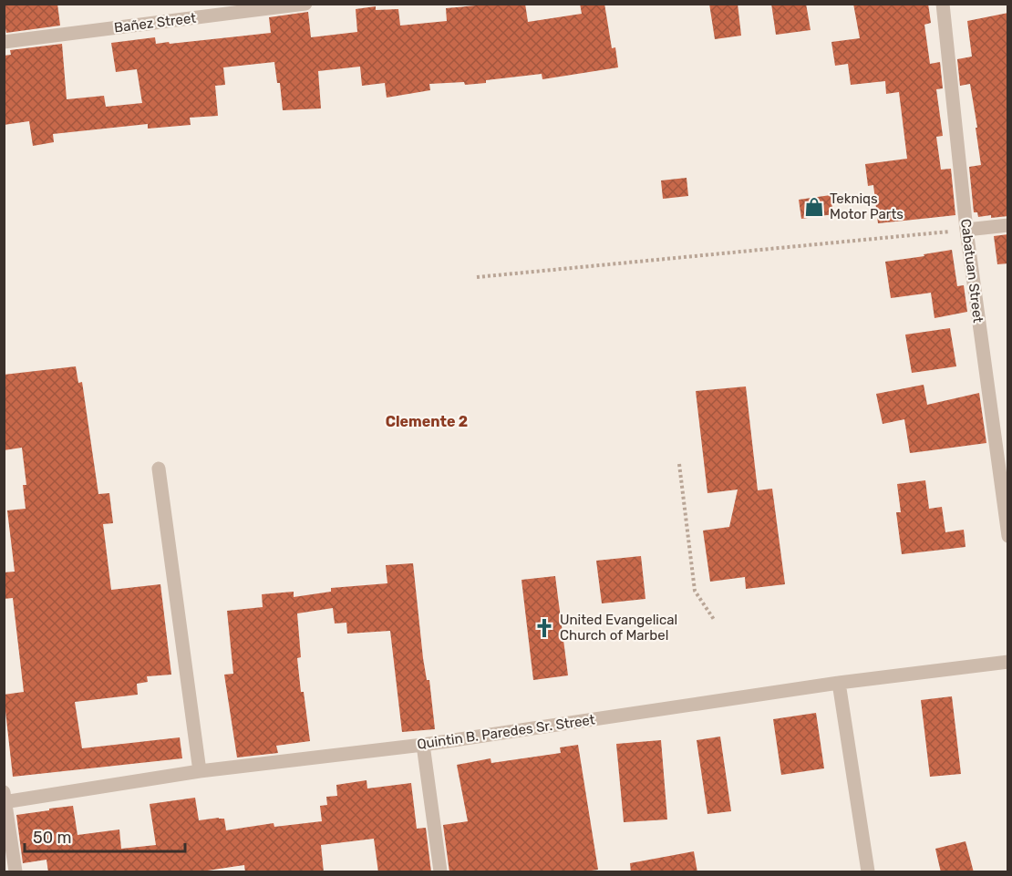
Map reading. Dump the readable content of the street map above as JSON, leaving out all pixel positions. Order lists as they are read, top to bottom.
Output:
{
  "streets": {
    "street": ["Bañez Street", "Cabatuan Street", "Quintin B. Paredes Sr. Street"]
  },
  "districts": ["Clemente 2"],
  "places": {
    "shop": ["Tekniqs Motor Parts"],
    "church": ["United Evangelical Church of Marbel"]
  },
  "scale_bar": "50 m"
}
